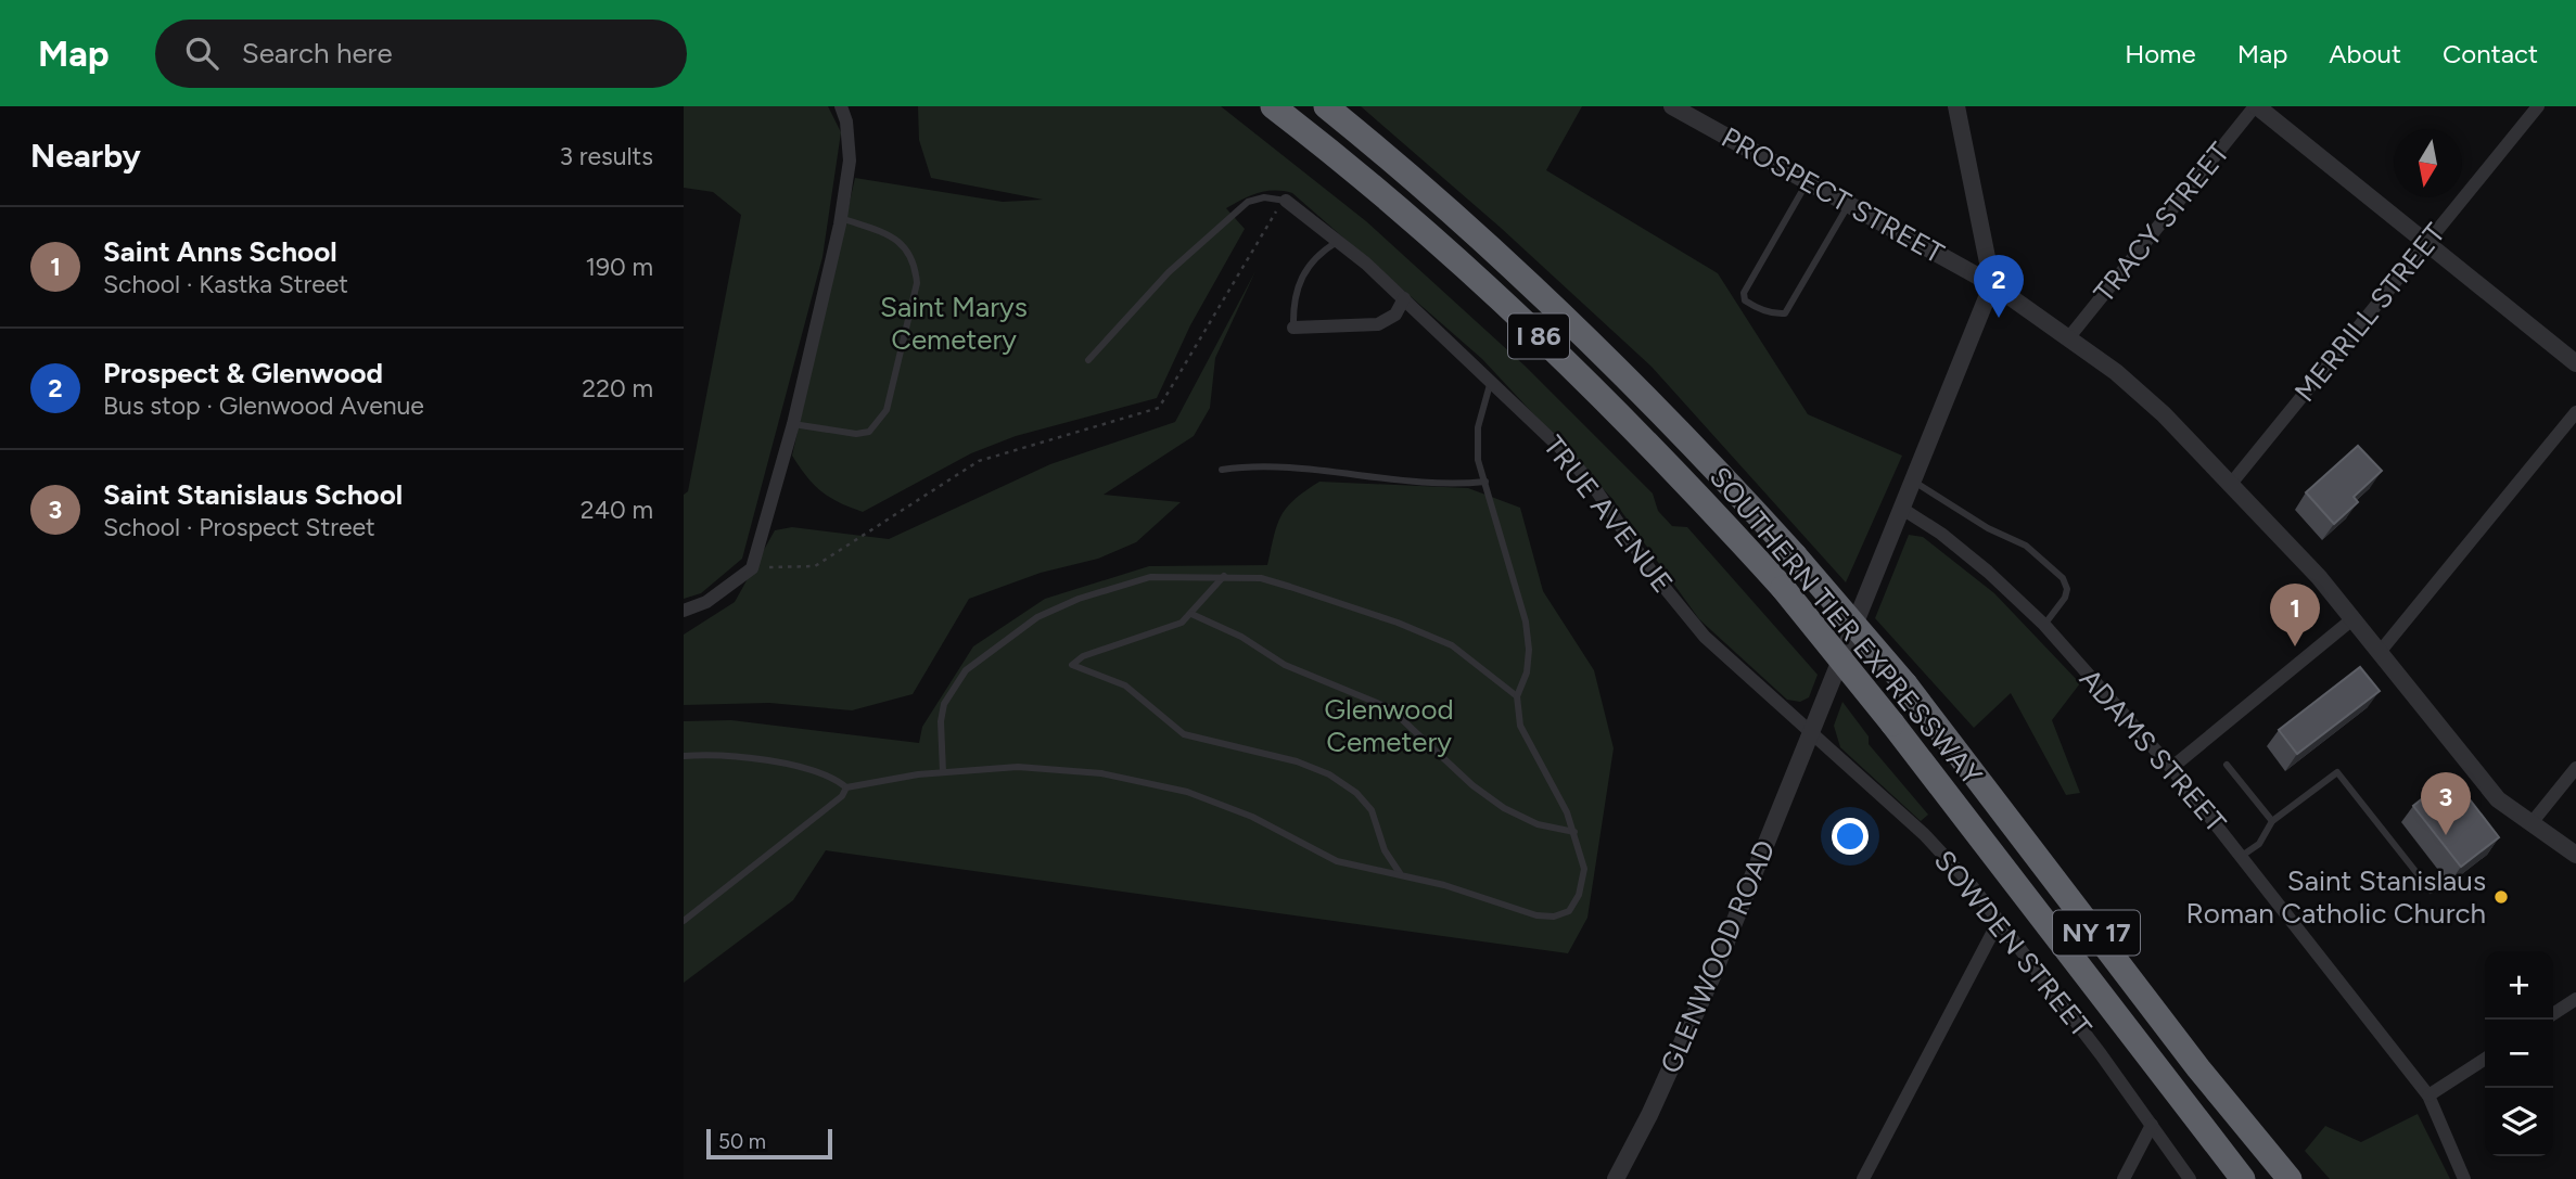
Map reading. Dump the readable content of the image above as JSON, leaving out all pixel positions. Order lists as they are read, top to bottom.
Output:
{
  "streets": {
    "highway": ["I 86", "SOUTHERN TIER EXPRESSWAY", "NY 17"],
    "street": [
      "PROSPECT STREET",
      "TRACY STREET",
      "MERRILL STREET",
      "TRUE AVENUE",
      "ADAMS STREET",
      "SOWDEN STREET",
      "GLENWOOD ROAD"
    ]
  },
  "crossings": [
    ["PROSPECT STREET", "TRACY STREET"],
    ["PROSPECT STREET", "MERRILL STREET"],
    ["PROSPECT STREET", "GLENWOOD ROAD"],
    ["TRUE AVENUE", "SOWDEN STREET"],
    ["TRUE AVENUE", "GLENWOOD ROAD"],
    ["ADAMS STREET", "GLENWOOD ROAD"],
    ["SOWDEN STREET", "GLENWOOD ROAD"]
  ],
  "parks": ["Saint Marys Cemetery", "Glenwood Cemetery"],
  "places": ["Saint Stanislaus Roman Catholic Church"],
  "scale_bar": "50 m",
  "north": "bottom",
  "page": {
    "header": "Map",
    "search": "Search here",
    "nav": [
      "Home",
      "Map",
      "About",
      "Contact"
    ],
    "heading": ["Nearby", "3 results"],
    "list": [
      {
        "mark": "1",
        "name": "Saint Anns School",
        "note": "School · Kastka Street",
        "value": "190 m"
      },
      {
        "mark": "2",
        "name": "Prospect & Glenwood",
        "note": "Bus stop · Glenwood Avenue",
        "value": "220 m"
      },
      {
        "mark": "3",
        "name": "Saint Stanislaus School",
        "note": "School · Prospect Street",
        "value": "240 m"
      }
    ],
    "pins": ["2", "1", "3"],
    "map_buttons": ["+", "−"],
    "scale": "50 m"
  }
}
